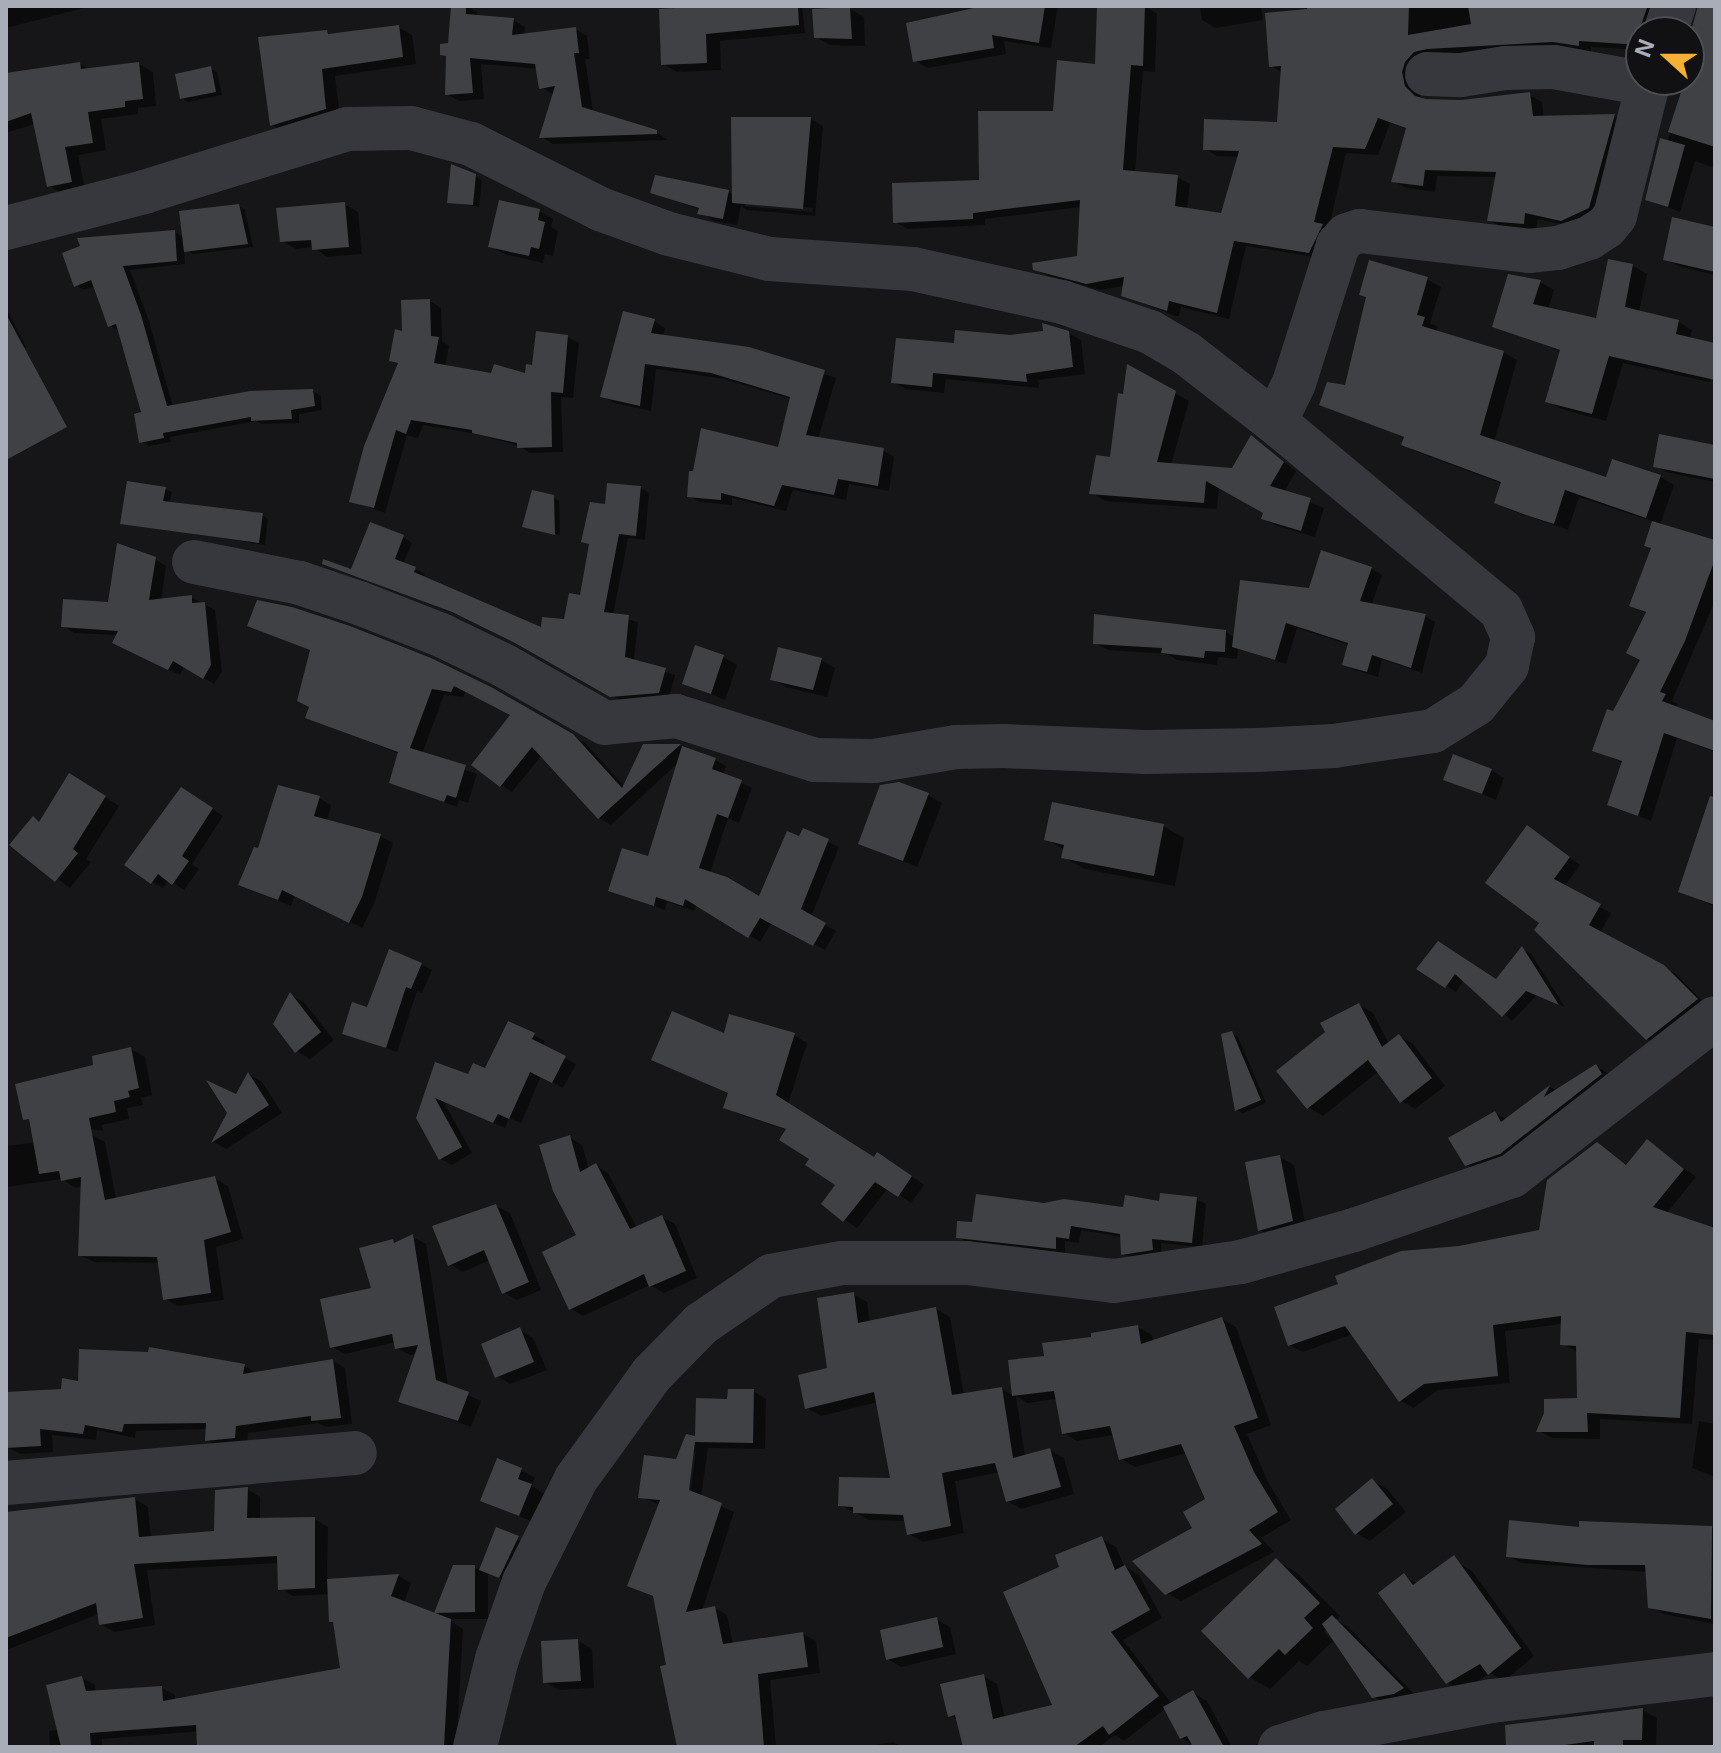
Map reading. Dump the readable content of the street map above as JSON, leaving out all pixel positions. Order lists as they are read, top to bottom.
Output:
{
  "north": "left"
}
